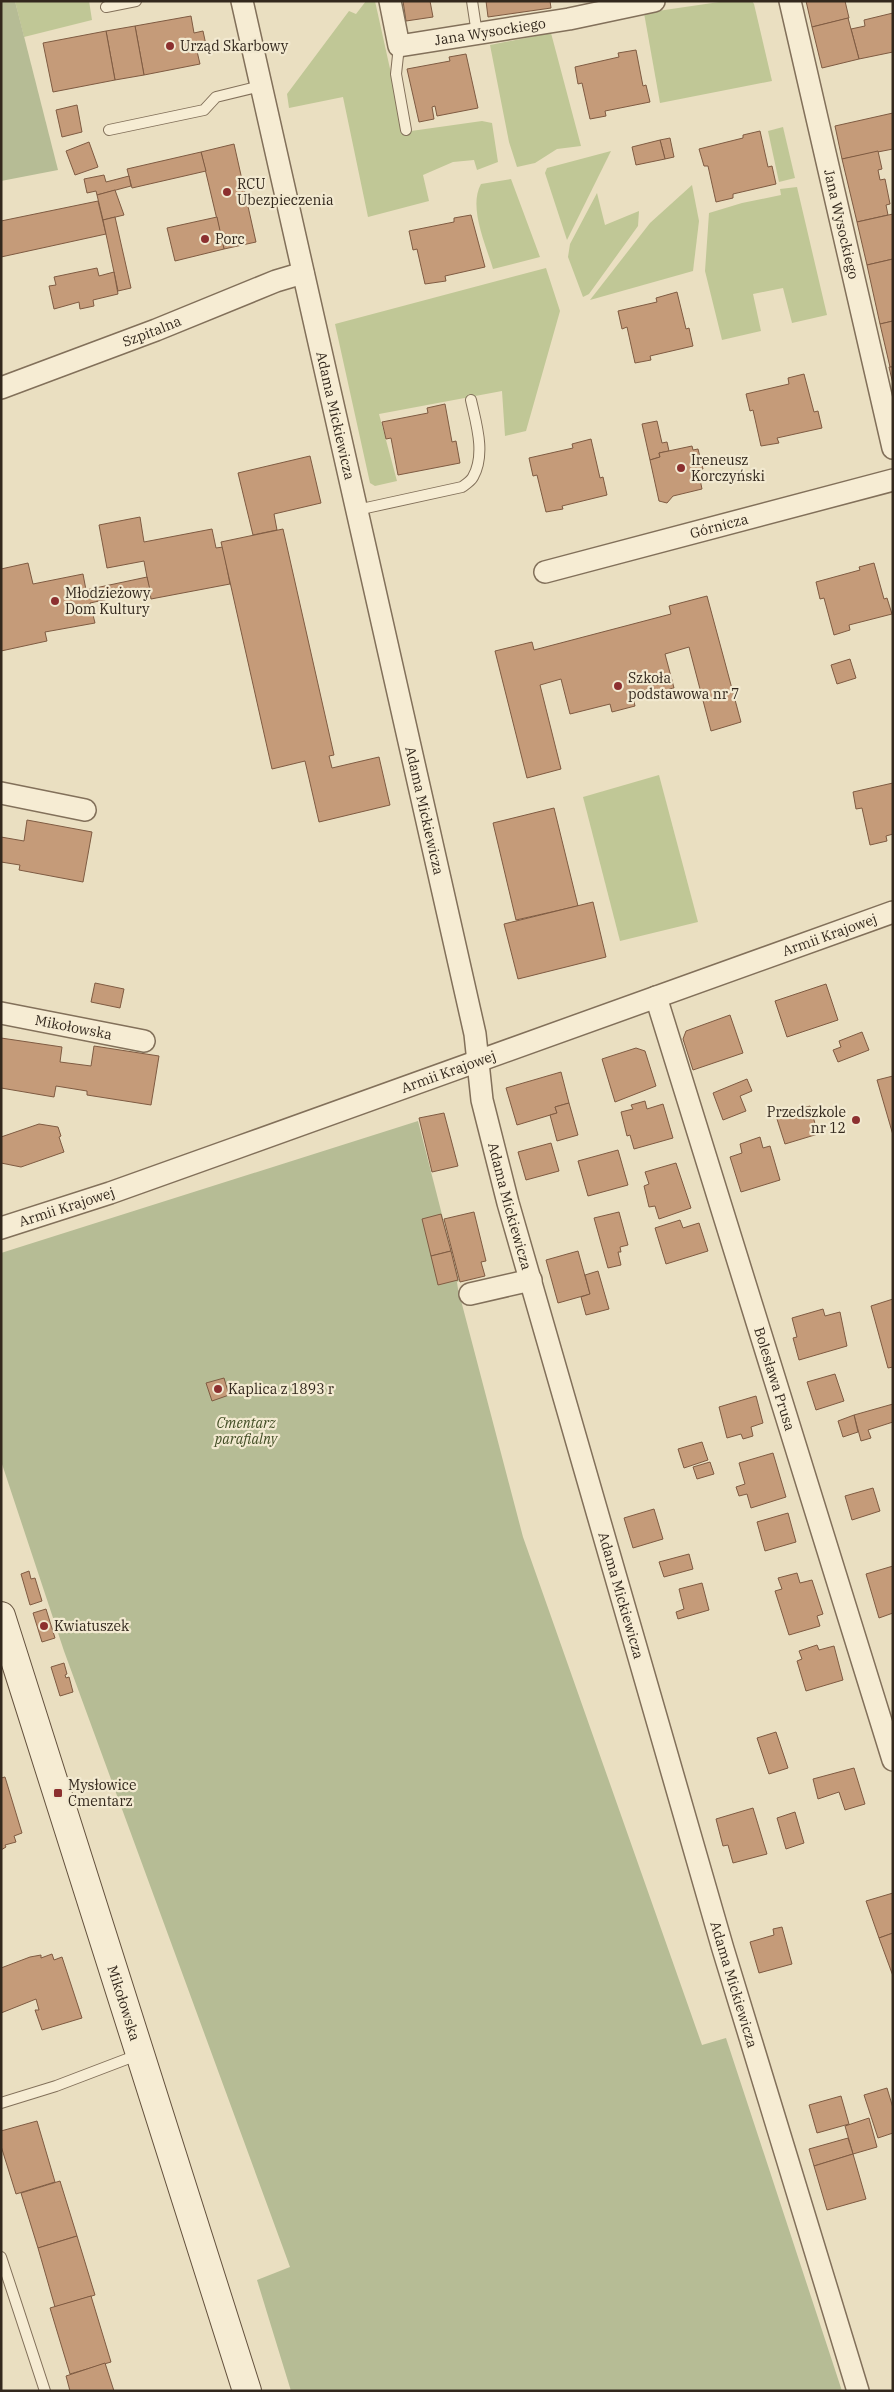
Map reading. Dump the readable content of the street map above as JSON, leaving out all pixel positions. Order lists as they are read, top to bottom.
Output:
{
  "streets": {
    "street": [
      "Jana Wysockiego",
      "Szpitalna",
      "Adama Mickiewicza",
      "Górnicza",
      "Armii Krajowej",
      "Mikołowska",
      "Bolesława Prusa"
    ]
  },
  "crossings": [
    ["Szpitalna", "Adama Mickiewicza"],
    ["Adama Mickiewicza", "Armii Krajowej"],
    ["Armii Krajowej", "Bolesława Prusa"]
  ],
  "parks": ["Cmentarz parafialny"],
  "places": {
    "other": [
      "Urząd Skarbowy",
      "RCU Ubezpieczenia",
      "Porc",
      "Ireneusz Korczyński",
      "Młodzieżowy Dom Kultury",
      "Szkoła podstawowa nr 7",
      "Przedszkole nr 12",
      "Kaplica z 1893 r",
      "Kwiatuszek"
    ],
    "transit": ["Mysłowice Cmentarz"]
  }
}
